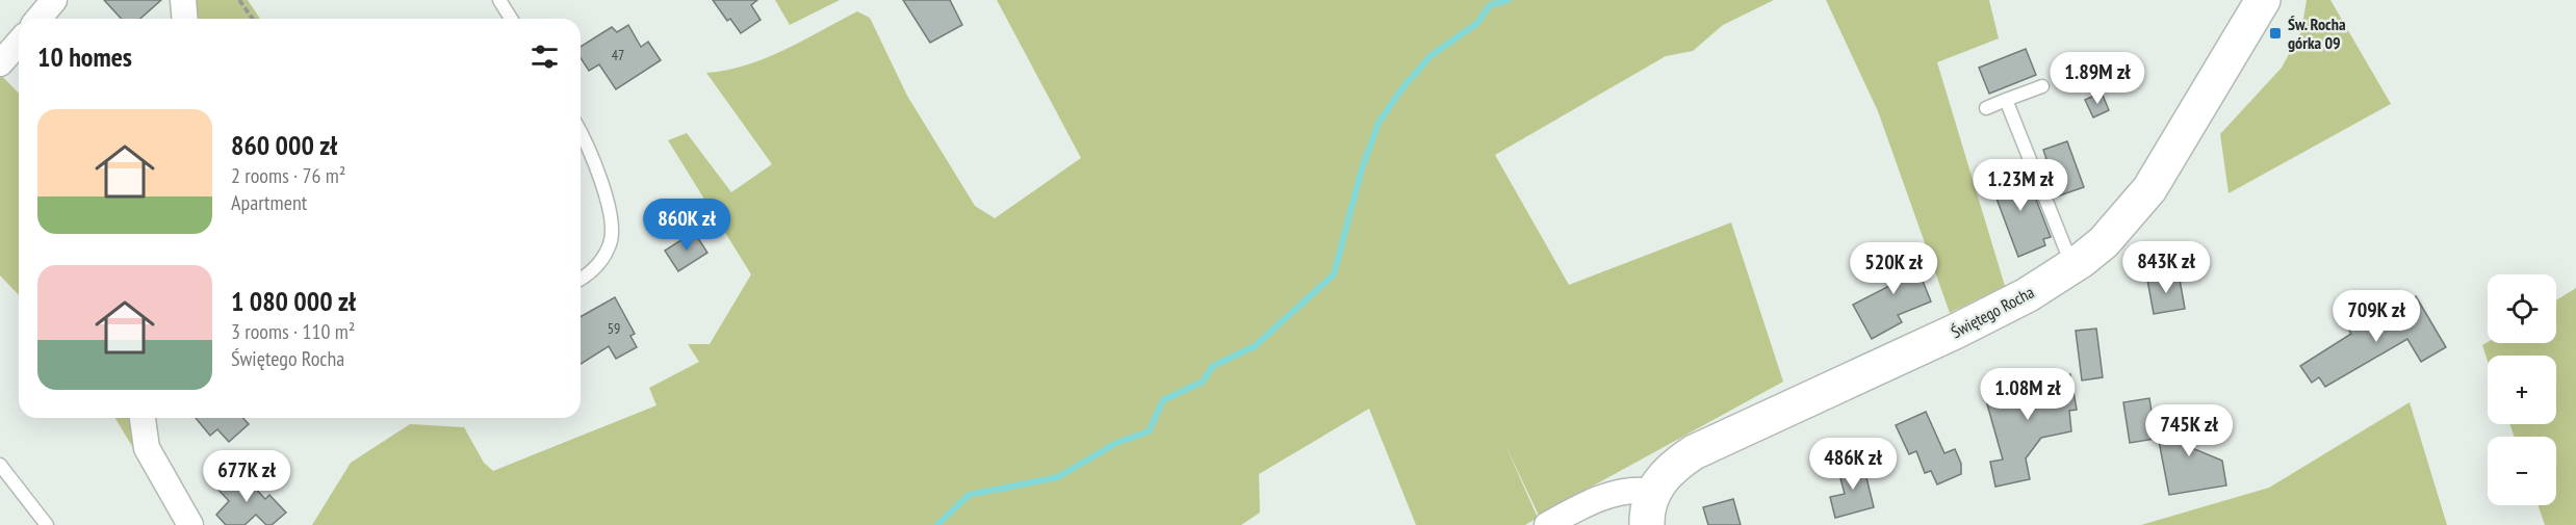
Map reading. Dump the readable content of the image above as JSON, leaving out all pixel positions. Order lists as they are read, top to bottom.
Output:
{
  "streets": {
    "street": ["Świętego Rocha"]
  },
  "places": {
    "transit": ["Św. Rocha górka 09"]
  },
  "house_numbers": ["47", "59"],
  "page": {
    "heading": "10 homes",
    "price": [
      "1.89M zł",
      "1.23M zł",
      "860K zł",
      "843K zł",
      "520K zł",
      "709K zł",
      "1.08M zł",
      "745K zł",
      "486K zł",
      "677K zł"
    ],
    "list": [
      {
        "name": "860 000 zł",
        "note": "2 rooms · 76 m² · Apartment"
      },
      {
        "name": "1 080 000 zł",
        "note": "3 rooms · 110 m² · Świętego Rocha"
      }
    ],
    "map_buttons": ["+", "−"]
  }
}
